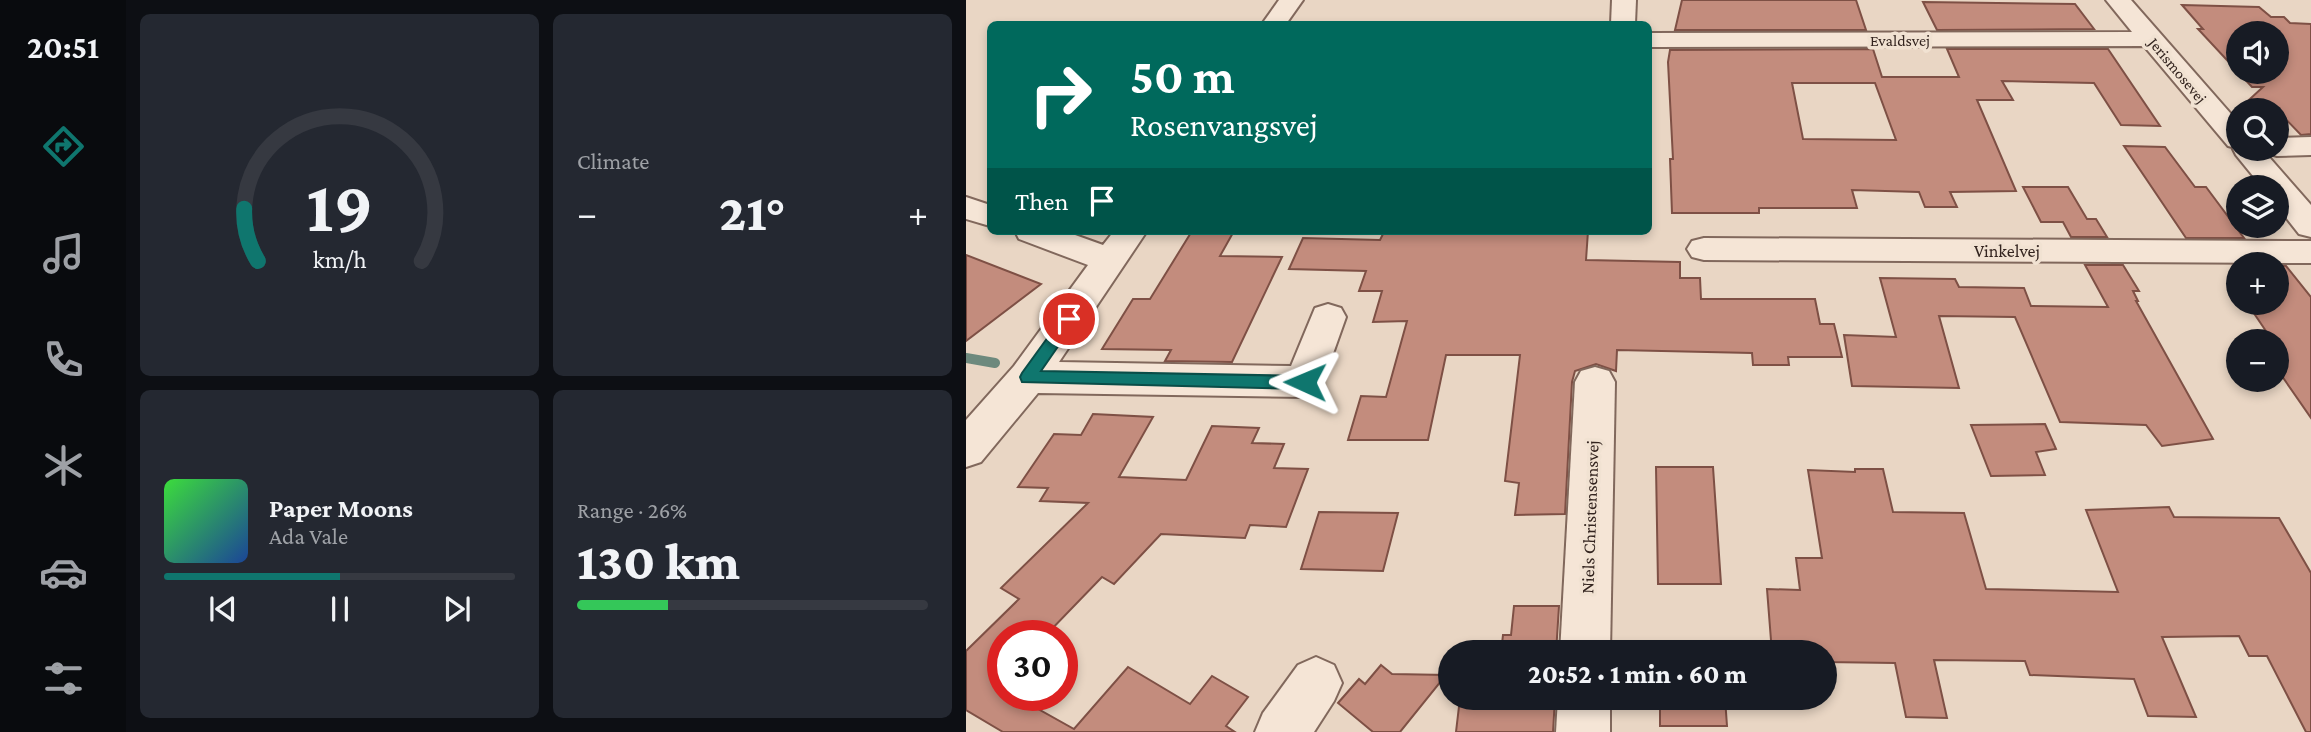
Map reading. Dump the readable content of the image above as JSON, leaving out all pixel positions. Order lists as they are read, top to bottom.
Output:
{
  "streets": {
    "street": [
      "Evaldsvej",
      "Jerismosevej",
      "Vinkelvej",
      "Niels Christensensvej"
    ]
  },
  "crossings": [
    ["Evaldsvej", "Jerismosevej"]
  ],
  "page": {
    "tabs": "20:51",
    "tile": [
      "Climate",
      ["Range · 26%", "130 km"]
    ],
    "map_buttons": ["+", "−"],
    "turn": ["50 m", "Rosenvangsvej"],
    "then": "Then",
    "heat": ["−", "21°", "+"],
    "song": ["Paper Moons", "Ada Vale"],
    "limit": "30",
    "trip": "20:52 · 1 min · 60 m",
    "gauge": ["19", "km/h"]
  }
}
